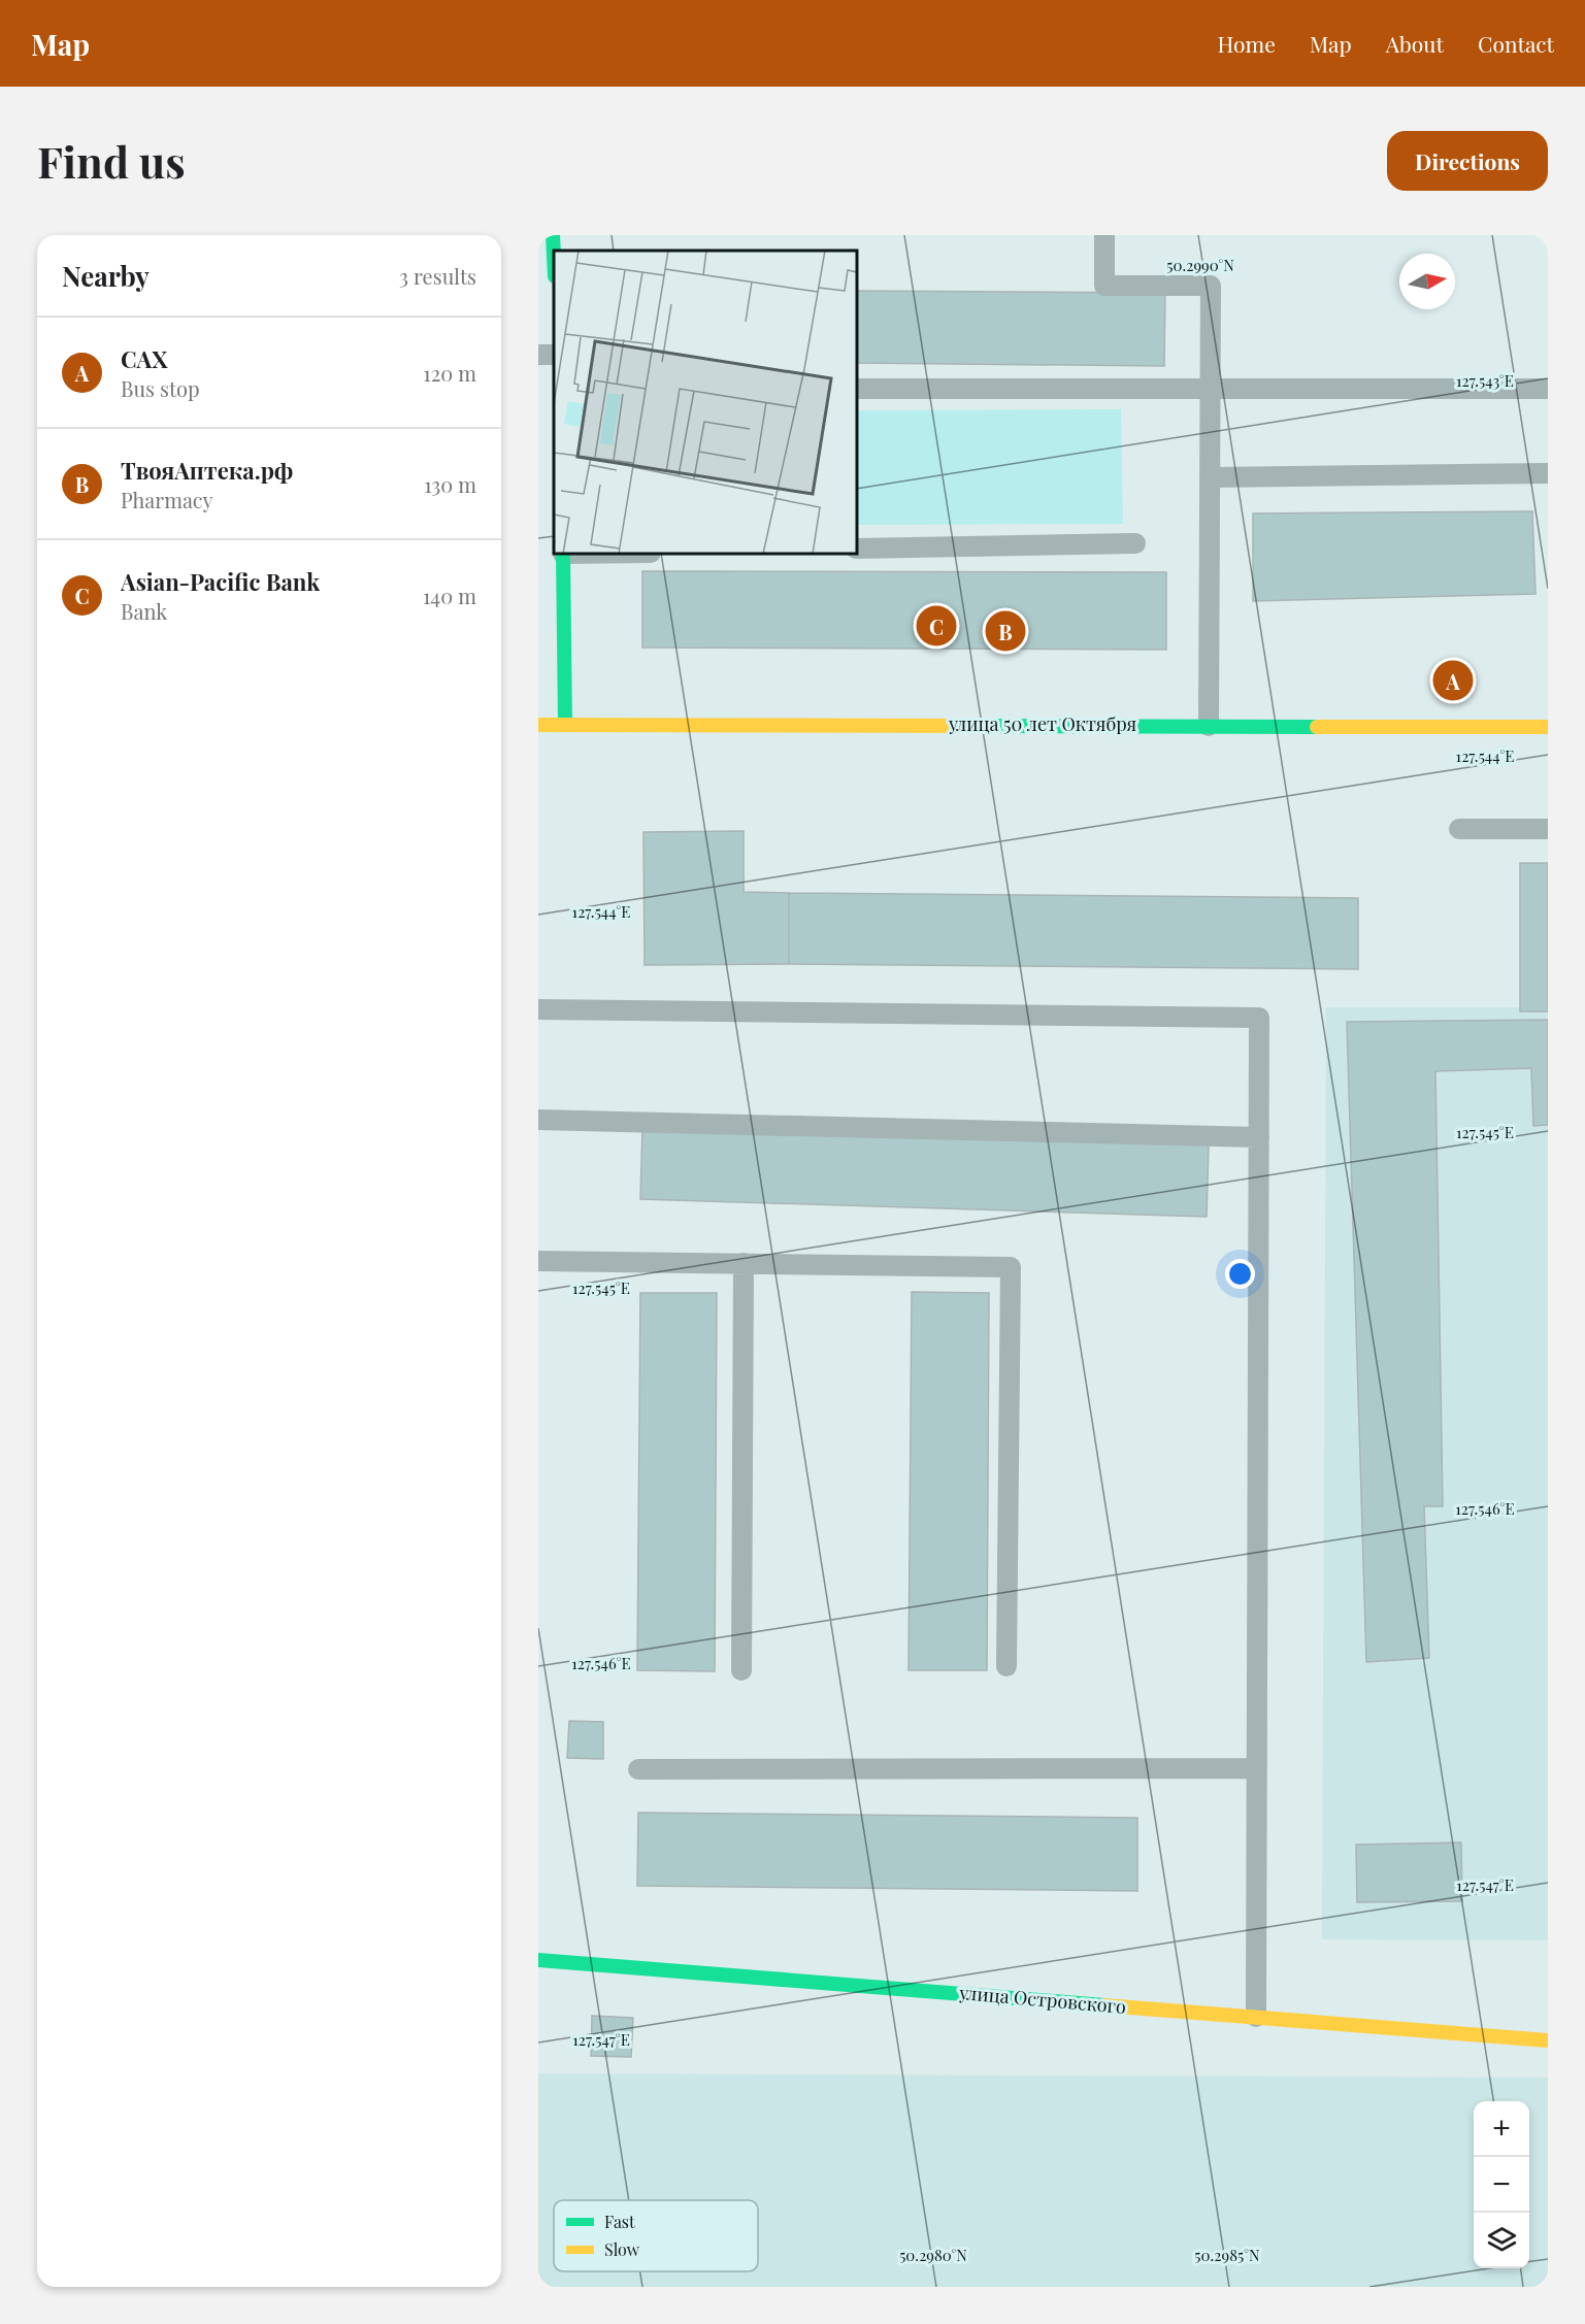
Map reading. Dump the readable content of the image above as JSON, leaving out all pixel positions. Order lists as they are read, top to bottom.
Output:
{
  "streets": {
    "main road": ["улица 50 лет Октября", "улица Островского"]
  },
  "legend": ["Fast", "Slow"],
  "north": "right",
  "page": {
    "header": "Map",
    "nav": [
      "Home",
      "Map",
      "About",
      "Contact"
    ],
    "buttons": "Directions",
    "title": "Find us",
    "heading": ["Nearby", "3 results"],
    "list": [
      {
        "mark": "A",
        "name": "САХ",
        "note": "Bus stop",
        "value": "120 m"
      },
      {
        "mark": "B",
        "name": "ТвояАптека.рф",
        "note": "Pharmacy",
        "value": "130 m"
      },
      {
        "mark": "C",
        "name": "Asian-Pacific Bank",
        "note": "Bank",
        "value": "140 m"
      }
    ],
    "pins": ["C", "B", "A"],
    "map_buttons": ["+", "−"]
  },
  "coordinates": [
    "50.2990°N",
    "127.543°E",
    "127.544°E",
    "127.545°E",
    "127.546°E",
    "127.547°E",
    "50.2980°N",
    "50.2985°N"
  ]
}
